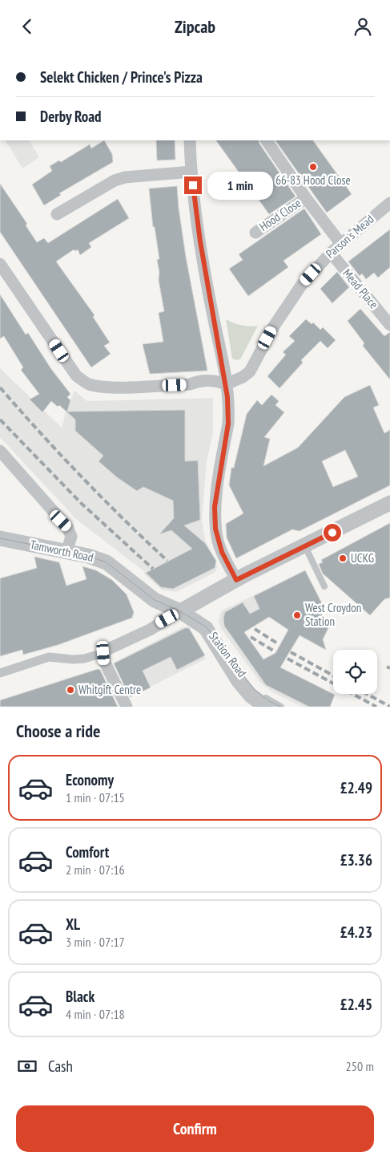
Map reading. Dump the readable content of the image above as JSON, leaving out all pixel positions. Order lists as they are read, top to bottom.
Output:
{
  "streets": {
    "street": [
      "Hood Close",
      "Parson's Mead",
      "Mead Place",
      "Tamworth Road",
      "Station Road"
    ]
  },
  "crossings": [
    ["Hood Close", "Parson's Mead"],
    ["Parson's Mead", "Mead Place"],
    ["Tamworth Road", "Station Road"]
  ],
  "places": [
    "66-83 Hood Close",
    "UCKG",
    "West Croydon Station",
    "Whitgift Centre"
  ],
  "page": {
    "header": "Zipcab",
    "banner": ["Selekt Chicken / Prince's Pizza", "Derby Road"],
    "bubble": "1 min",
    "heading": "Choose a ride",
    "list": [
      {
        "name": "Economy",
        "note": "1 min · 07:15",
        "value": "£2.49"
      },
      {
        "name": "Comfort",
        "note": "2 min · 07:16",
        "value": "£3.36"
      },
      {
        "name": "XL",
        "note": "3 min · 07:17",
        "value": "£4.23"
      },
      {
        "name": "Black",
        "note": "4 min · 07:18",
        "value": "£2.45"
      }
    ],
    "pay": ["Cash", "250 m"],
    "buttons": "Confirm"
  }
}
